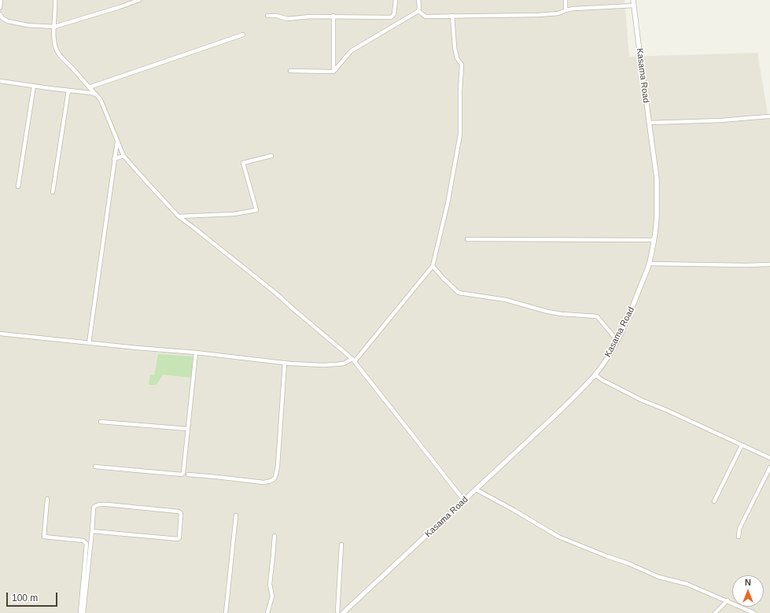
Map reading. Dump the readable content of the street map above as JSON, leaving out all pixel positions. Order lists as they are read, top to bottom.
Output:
{
  "streets": {
    "street": ["Kasama Road"]
  },
  "scale_bar": "100 m",
  "north": "top"
}
